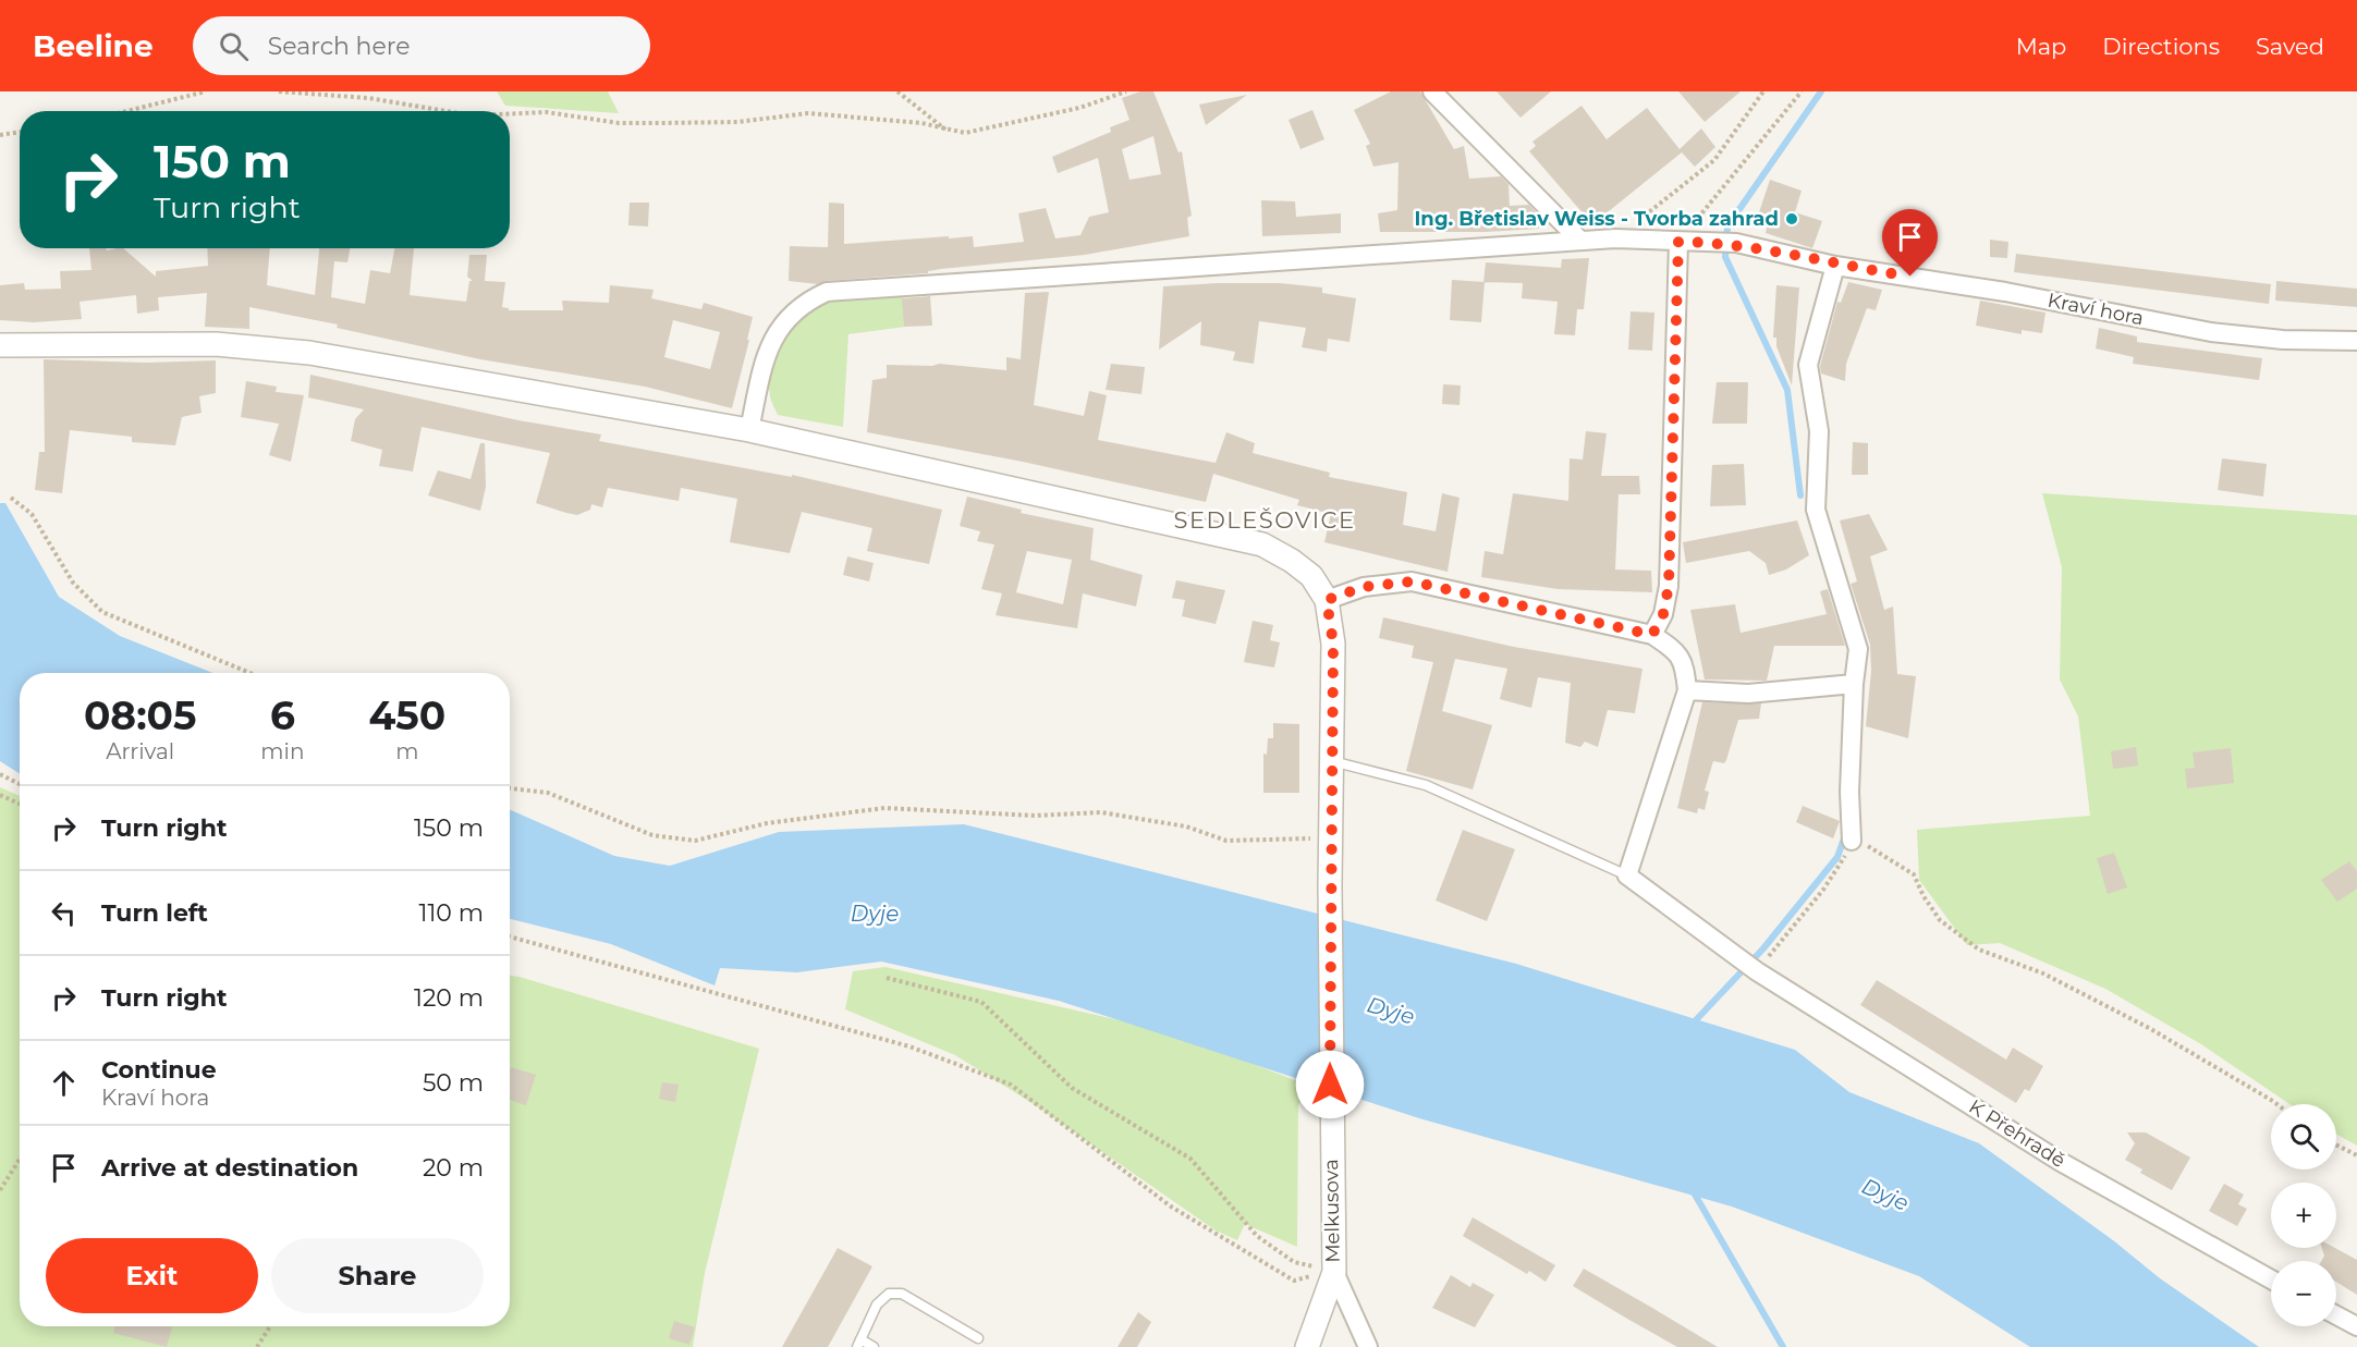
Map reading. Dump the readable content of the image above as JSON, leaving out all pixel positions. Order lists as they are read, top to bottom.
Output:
{
  "streets": {
    "street": ["Kraví hora", "K Přehradě", "Melkusova"]
  },
  "districts": ["SEDLEŠOVICE"],
  "water": ["Dyje"],
  "places": ["Ing. Břetislav Weiss - Tvorba zahrad"],
  "page": {
    "header": "Beeline",
    "search": "Search here",
    "nav": ["Map", "Directions", "Saved"],
    "turn": ["150 m", "Turn right"],
    "eta": [
      "08:05",
      "Arrival",
      "6",
      "min",
      "450",
      "m"
    ],
    "list": [
      {
        "name": "Turn right",
        "value": "150 m"
      },
      {
        "name": "Turn left",
        "value": "110 m"
      },
      {
        "name": "Turn right",
        "value": "120 m"
      },
      {
        "name": "Continue",
        "note": "Kraví hora",
        "value": "50 m"
      },
      {
        "name": "Arrive at destination",
        "value": "20 m"
      }
    ],
    "map_buttons": ["+", "−"],
    "buttons": ["Exit", "Share"]
  }
}
